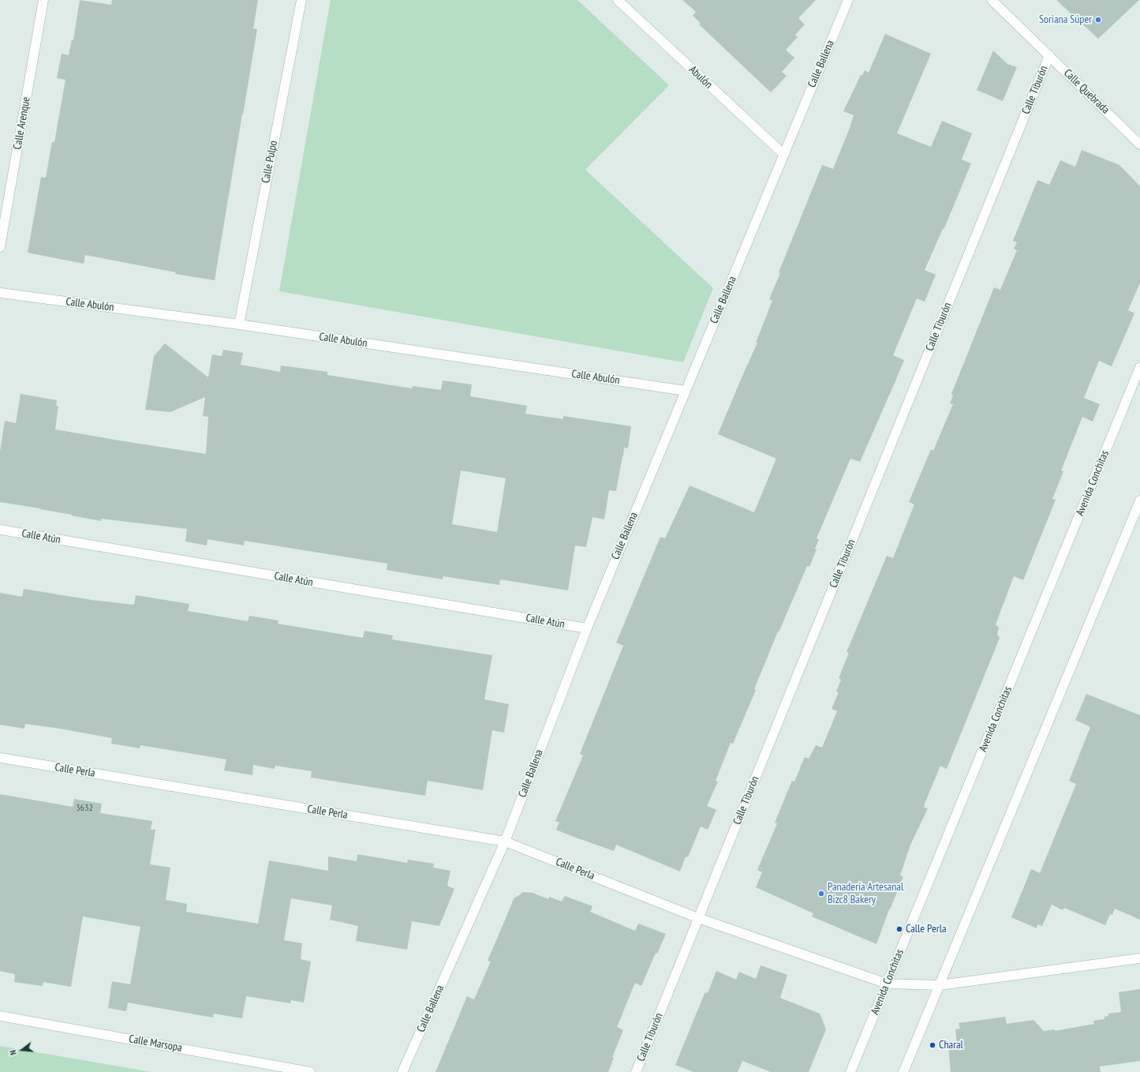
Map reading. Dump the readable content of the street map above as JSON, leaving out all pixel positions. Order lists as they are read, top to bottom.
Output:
{
  "streets": {
    "street": [
      "Calle Ballena",
      "Abulón",
      "Calle Tiburón",
      "Calle Quebrada",
      "Calle Arenque",
      "Calle Pulpo",
      "Calle Abulón",
      "Avenida Conchitas",
      "Calle Atún",
      "Calle Perla",
      "Calle Marsopa"
    ]
  },
  "crossings": [
    ["Calle Ballena", "Abulón"],
    ["Calle Ballena", "Calle Abulón"],
    ["Calle Ballena", "Calle Atún"],
    ["Calle Ballena", "Calle Perla"],
    ["Calle Tiburón", "Calle Quebrada"],
    ["Calle Tiburón", "Calle Perla"],
    ["Calle Pulpo", "Calle Abulón"],
    ["Avenida Conchitas", "Calle Perla"]
  ],
  "places": [
    "Soriana Súper",
    "Panadería Artesanal Bizc8 Bakery",
    "Calle Perla",
    "Charal"
  ],
  "house_numbers": ["3632"],
  "north": "left"
}
